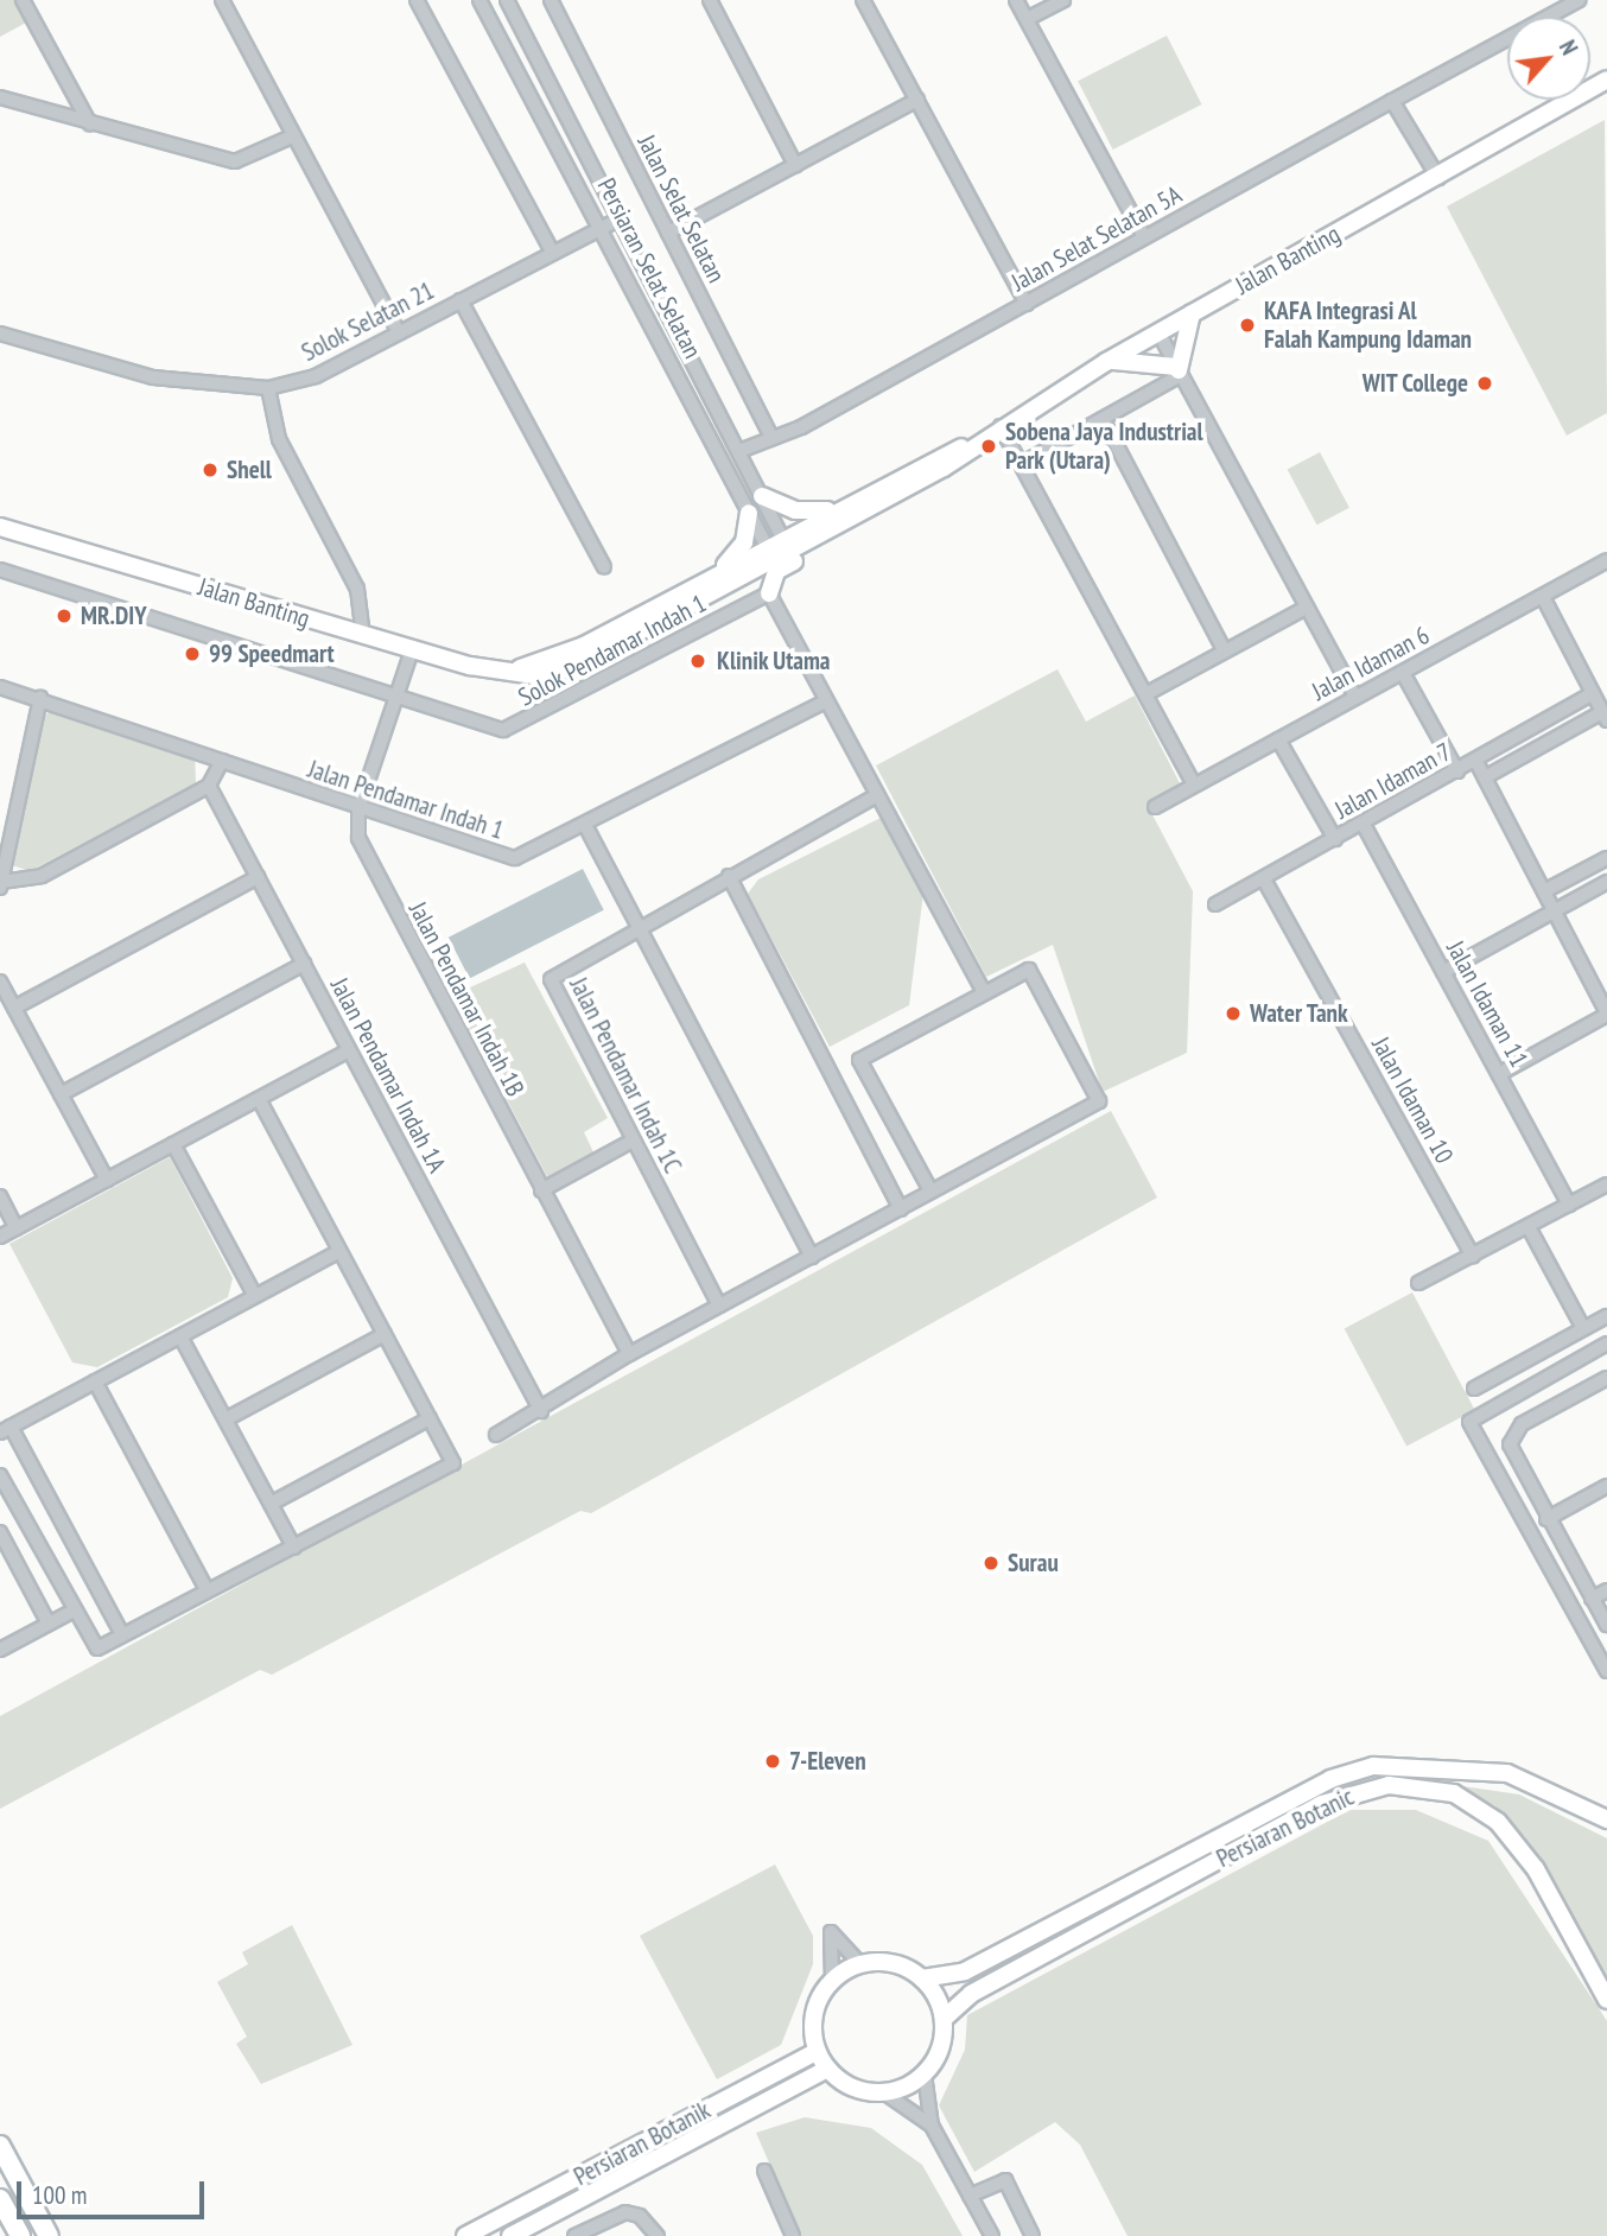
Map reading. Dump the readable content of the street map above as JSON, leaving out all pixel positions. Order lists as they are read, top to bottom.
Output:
{
  "streets": {
    "main road": ["Jalan Banting", "Persiaran Botanic", "Persiaran Botanik"],
    "street": [
      "Jalan Selat Selatan",
      "Jalan Selat Selatan 5A",
      "Persiaran Selat Selatan",
      "Solok Selatan 21",
      "Solok Pendamar Indah 1",
      "Jalan Idaman 6",
      "Jalan Idaman 7",
      "Jalan Pendamar Indah 1",
      "Jalan Pendamar Indah 1B",
      "Jalan Idaman 11",
      "Jalan Pendamar Indah 1A",
      "Jalan Pendamar Indah 1C",
      "Jalan Idaman 10"
    ]
  },
  "crossings": [
    ["Jalan Selat Selatan", "Jalan Selat Selatan 5A"],
    ["Jalan Selat Selatan 5A", "Persiaran Selat Selatan"],
    ["Jalan Banting", "Persiaran Selat Selatan"],
    ["Jalan Banting", "Jalan Pendamar Indah 1B"],
    ["Persiaran Selat Selatan", "Solok Selatan 21"],
    ["Solok Pendamar Indah 1", "Jalan Pendamar Indah 1B"],
    ["Jalan Idaman 7", "Jalan Idaman 11"],
    ["Jalan Idaman 7", "Jalan Idaman 10"],
    ["Jalan Pendamar Indah 1", "Jalan Pendamar Indah 1B"],
    ["Persiaran Botanic", "Persiaran Botanik"]
  ],
  "places": [
    "KAFA Integrasi Al Falah Kampung Idaman",
    "WIT College",
    "Sobena Jaya Industrial Park (Utara)",
    "Shell",
    "MR.DIY",
    "99 Speedmart",
    "Klinik Utama",
    "Water Tank",
    "Surau",
    "7-Eleven"
  ],
  "scale_bar": "100 m",
  "north": "top right"
}
